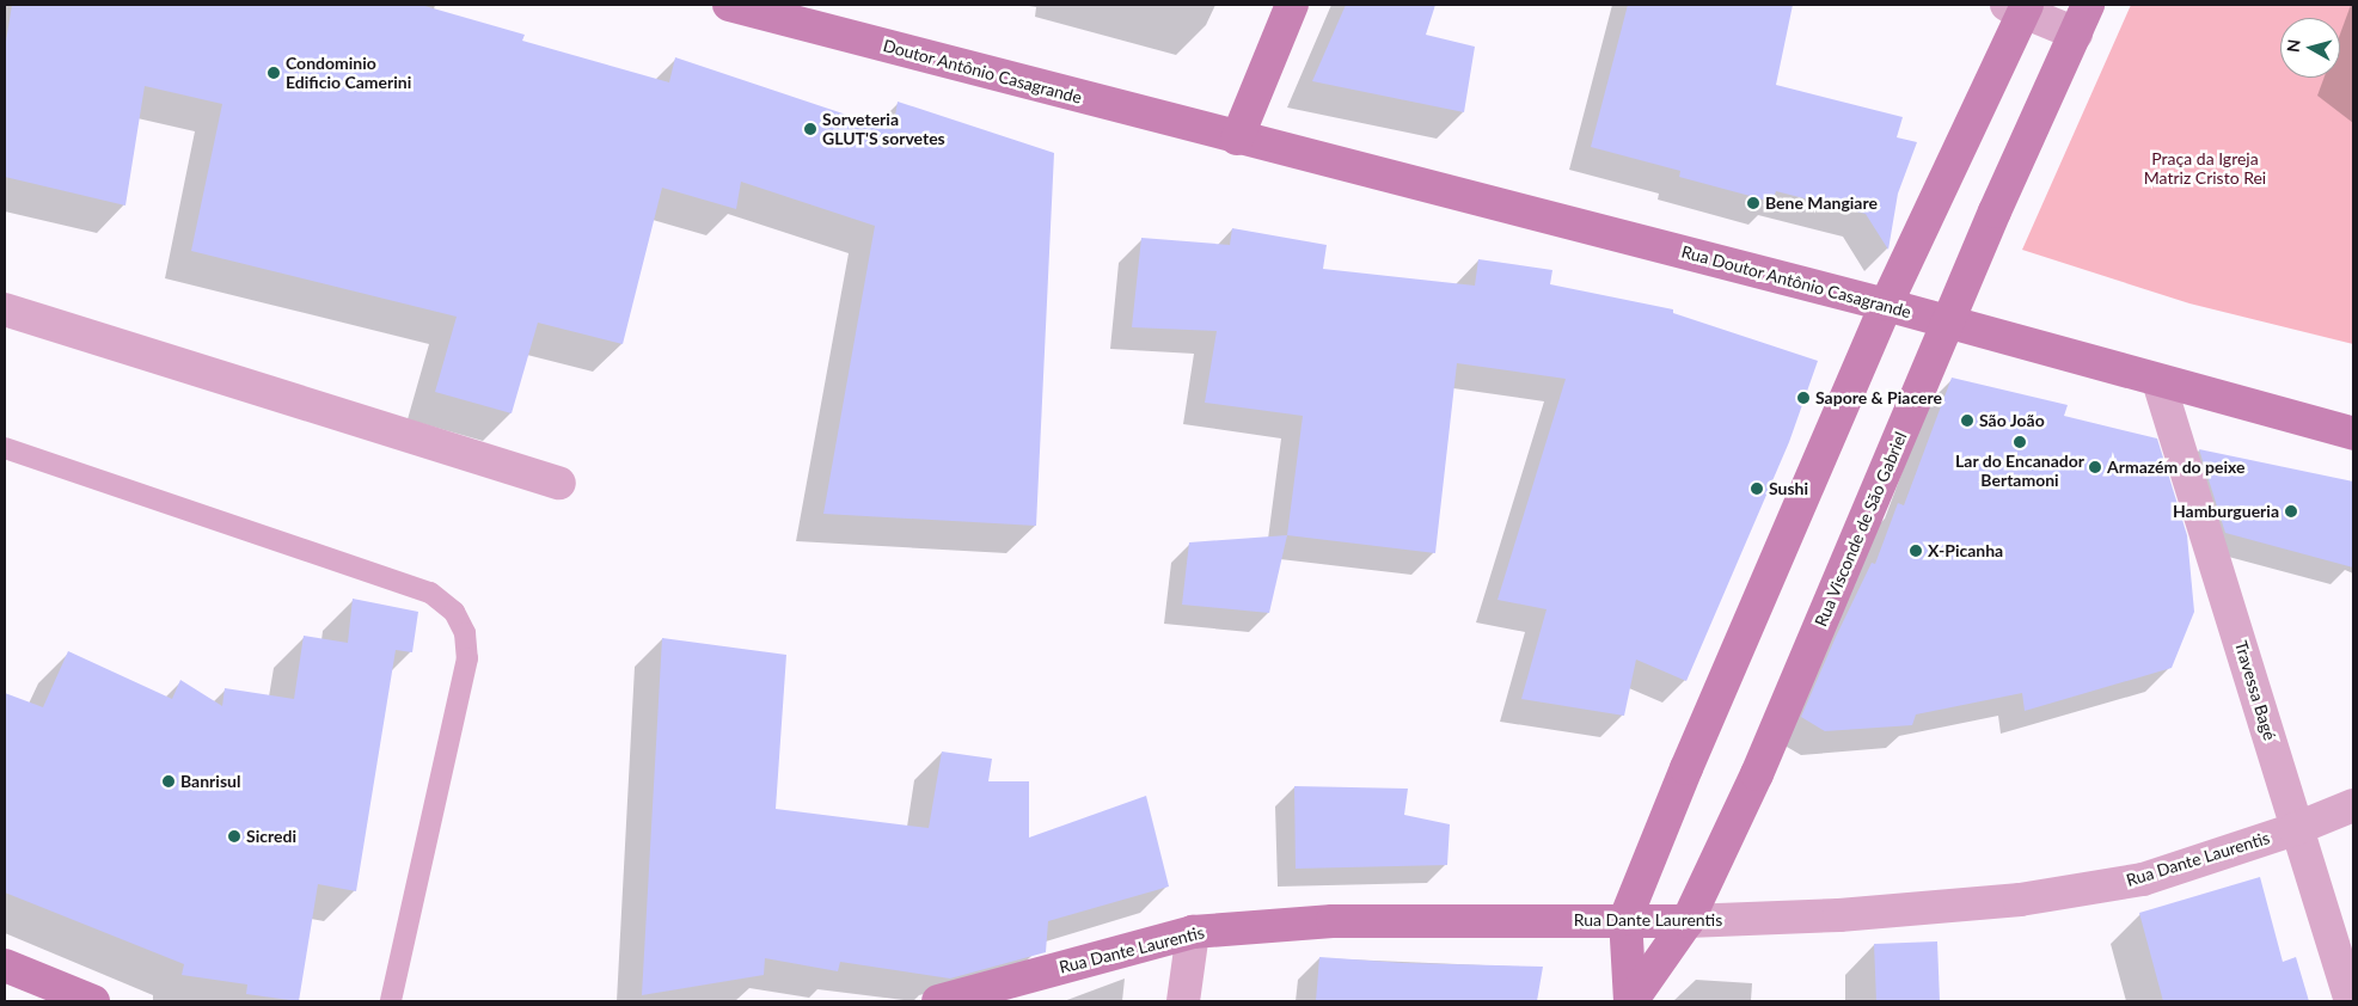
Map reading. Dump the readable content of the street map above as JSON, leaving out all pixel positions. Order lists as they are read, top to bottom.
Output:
{
  "streets": {
    "street": [
      "Doutor Antônio Casagrande",
      "Rua Doutor Antônio Casagrande",
      "Rua Visconde de São Gabriel",
      "Travessa Bagé",
      "Rua Dante Laurentis"
    ]
  },
  "crossings": [
    ["Doutor Antônio Casagrande", "Rua Doutor Antônio Casagrande"],
    ["Rua Doutor Antônio Casagrande", "Rua Visconde de São Gabriel"],
    ["Rua Doutor Antônio Casagrande", "Travessa Bagé"],
    ["Rua Visconde de São Gabriel", "Rua Dante Laurentis"],
    ["Travessa Bagé", "Rua Dante Laurentis"]
  ],
  "parks": ["Praça da Igreja Matriz Cristo Rei"],
  "places": [
    "Condominio Edificio Camerini",
    "Sorveteria GLUT'S sorvetes",
    "Bene Mangiare",
    "Sapore & Piacere",
    "São João",
    "Lar do Encanador Bertamoni",
    "Armazém do peixe",
    "Sushi",
    "Hamburgueria",
    "X-Picanha",
    "Banrisul",
    "Sicredi"
  ],
  "north": "left"
}
